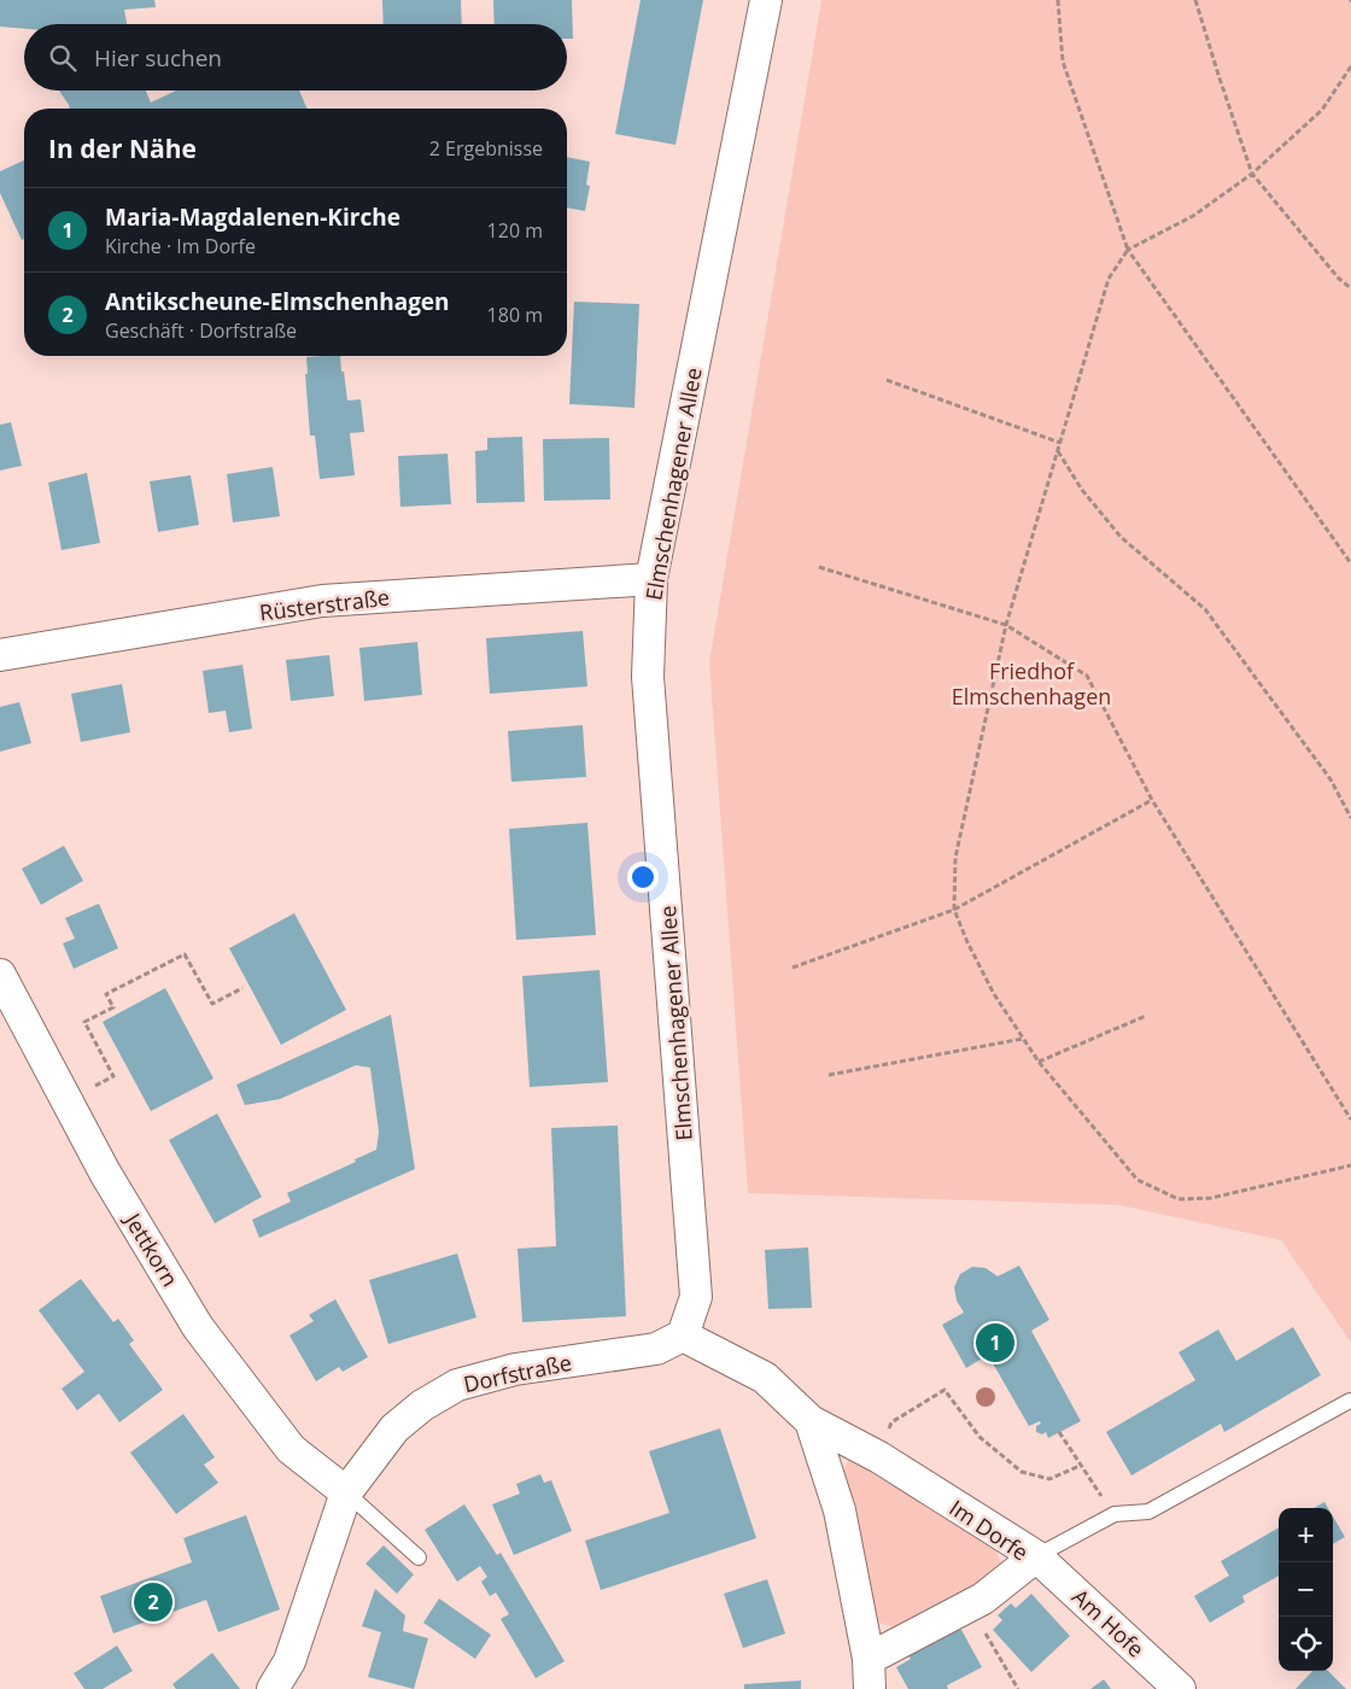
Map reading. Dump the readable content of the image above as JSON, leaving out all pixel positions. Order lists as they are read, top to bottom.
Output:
{
  "streets": {
    "street": [
      "Elmschenhagener Allee",
      "Rüsterstraße",
      "Jettkorn",
      "Dorfstraße",
      "Im Dorfe",
      "Am Hofe"
    ]
  },
  "crossings": [
    ["Elmschenhagener Allee", "Rüsterstraße"],
    ["Elmschenhagener Allee", "Dorfstraße"],
    ["Elmschenhagener Allee", "Im Dorfe"],
    ["Jettkorn", "Dorfstraße"],
    ["Dorfstraße", "Im Dorfe"],
    ["Im Dorfe", "Am Hofe"]
  ],
  "parks": ["Friedhof Elmschenhagen"],
  "page": {
    "search": "Hier suchen",
    "heading": ["In der Nähe", "2 Ergebnisse"],
    "list": [
      {
        "mark": "1",
        "name": "Maria-Magdalenen-Kirche",
        "note": "Kirche · Im Dorfe",
        "value": "120 m"
      },
      {
        "mark": "2",
        "name": "Antikscheune-Elmschenhagen",
        "note": "Geschäft · Dorfstraße",
        "value": "180 m"
      }
    ],
    "pins": ["1", "2"],
    "map_buttons": ["+", "−"]
  }
}
